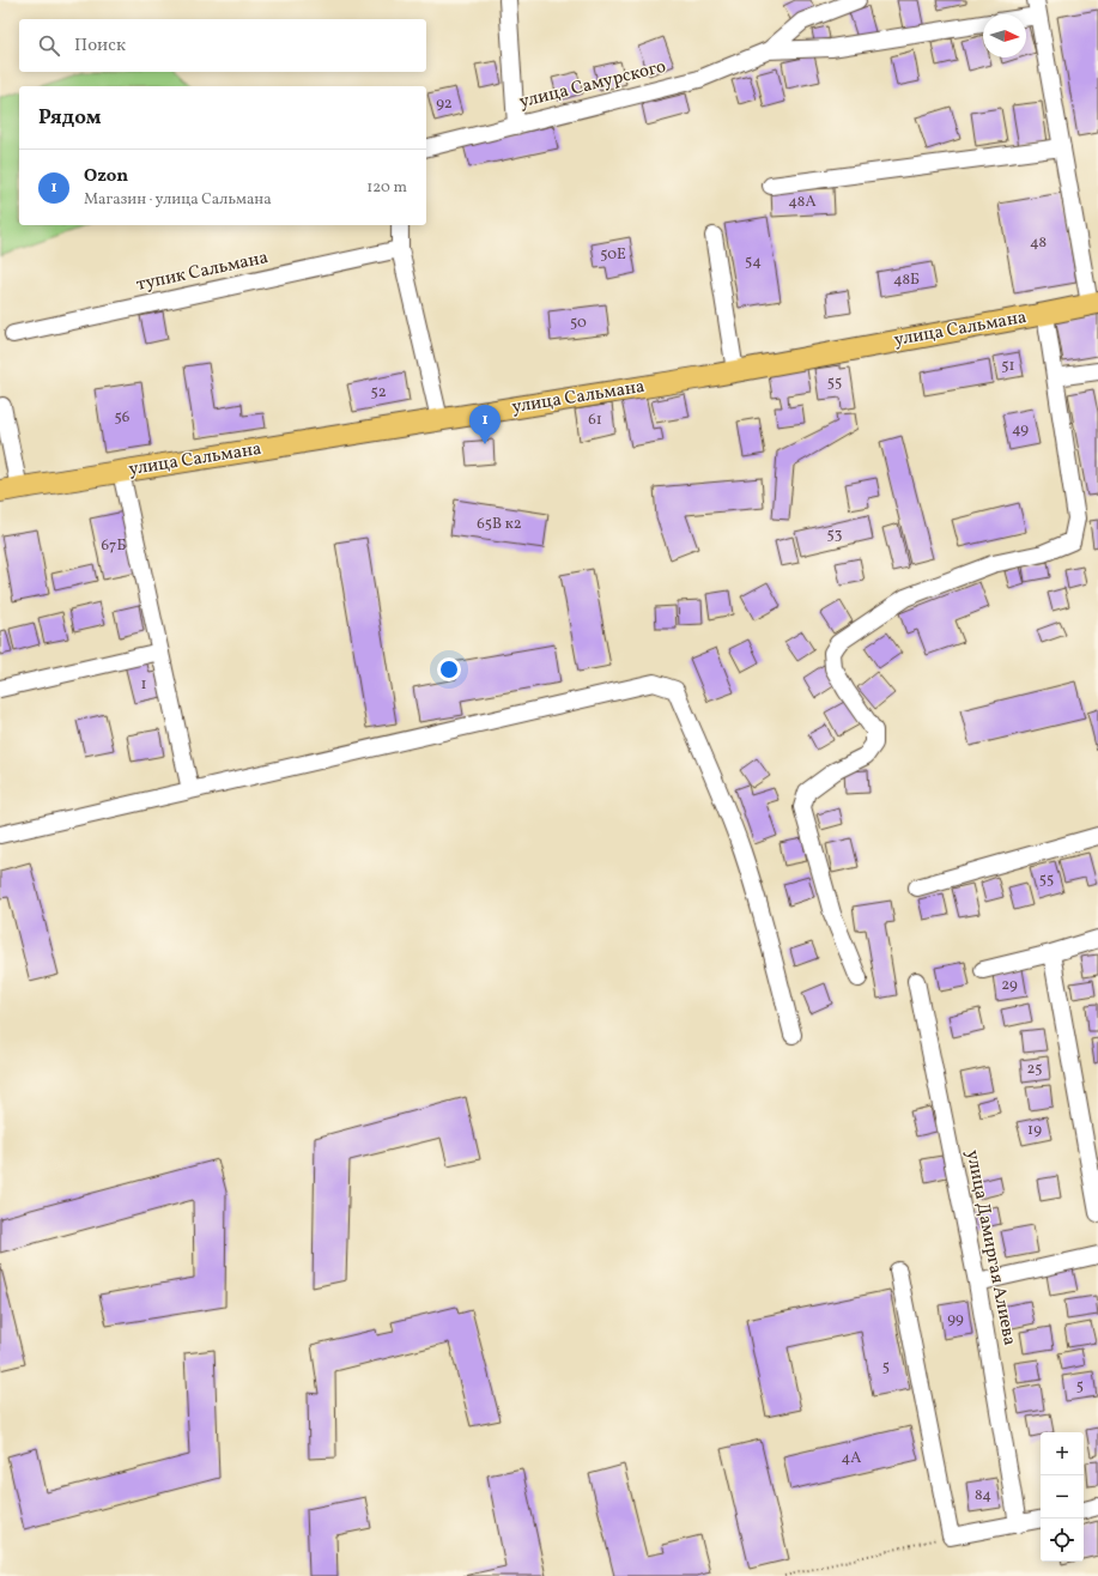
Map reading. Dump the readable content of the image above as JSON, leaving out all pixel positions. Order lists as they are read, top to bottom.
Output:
{
  "streets": {
    "main road": ["улица Сальмана"],
    "street": ["улица Самурского", "тупик Сальмана", "улица Дамиргая Алиева"]
  },
  "house_numbers": [
    "92",
    "48А",
    "48",
    "50Е",
    "54",
    "48Б",
    "50",
    "51",
    "55",
    "52",
    "56",
    "61",
    "49",
    "65В к2",
    "53",
    "67Б",
    "1",
    "55",
    "29",
    "25",
    "19",
    "99",
    "5",
    "5",
    "4А",
    "84"
  ],
  "north": "right",
  "page": {
    "search": "Поиск",
    "heading": "Рядом",
    "list": [
      {
        "mark": "1",
        "name": "Ozon",
        "note": "Магазин · улица Сальмана",
        "value": "120 m"
      }
    ],
    "pins": "1",
    "map_buttons": ["+", "−"]
  }
}
